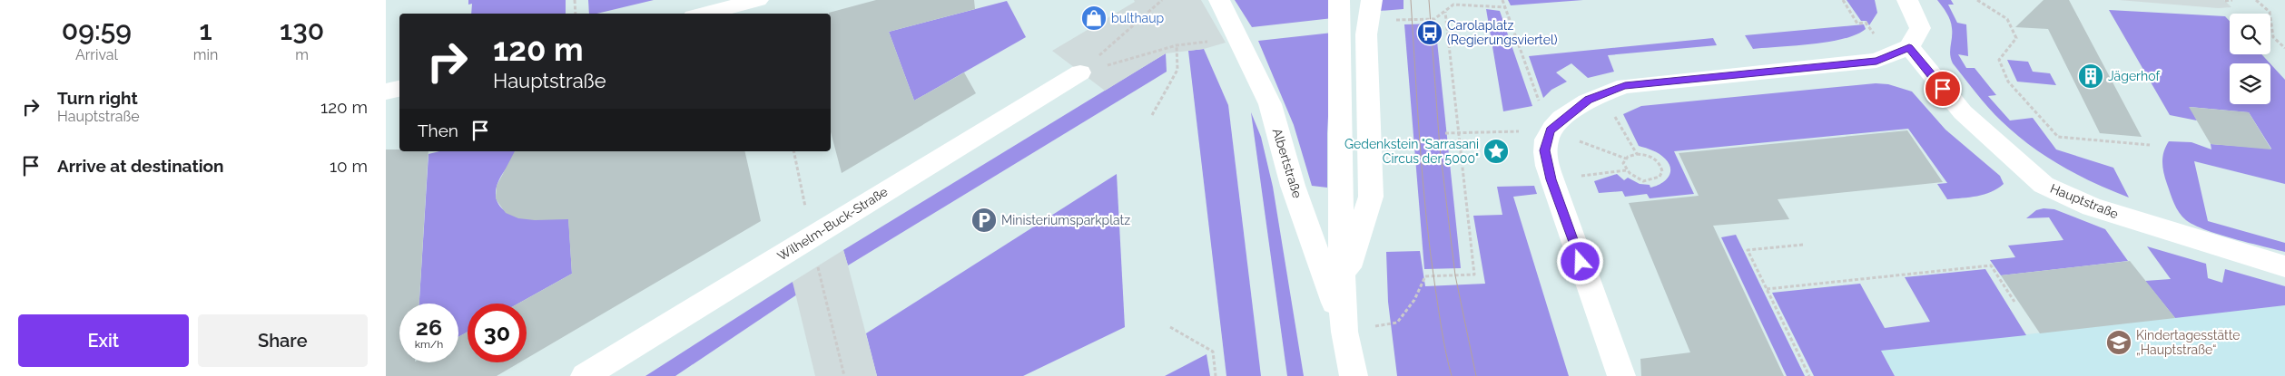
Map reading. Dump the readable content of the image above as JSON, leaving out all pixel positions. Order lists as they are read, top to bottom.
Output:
{
  "streets": {
    "street": ["Albertstraße", "Hauptstraße", "Wilhelm-Buck-Straße"]
  },
  "places": {
    "shop": ["bulthaup"],
    "bus stop": ["Carolaplatz (Regierungsviertel)"],
    "building": ["Jägerhof"],
    "place": ["Gedenkstein \"Sarrasani Circus der 5000\""],
    "parking": ["Ministeriumsparkplatz"],
    "school or university": ["Kindertagesstätte „Hauptstraße“"]
  },
  "page": {
    "eta": [
      "09:59",
      "Arrival",
      "1",
      "min",
      "130",
      "m"
    ],
    "turn": ["120 m", "Hauptstraße"],
    "list": [
      {
        "name": "Turn right",
        "note": "Hauptstraße",
        "value": "120 m"
      },
      {
        "name": "Arrive at destination",
        "value": "10 m"
      }
    ],
    "then": "Then",
    "speed": "26 km/h",
    "limit": "30",
    "buttons": ["Exit", "Share"]
  }
}
